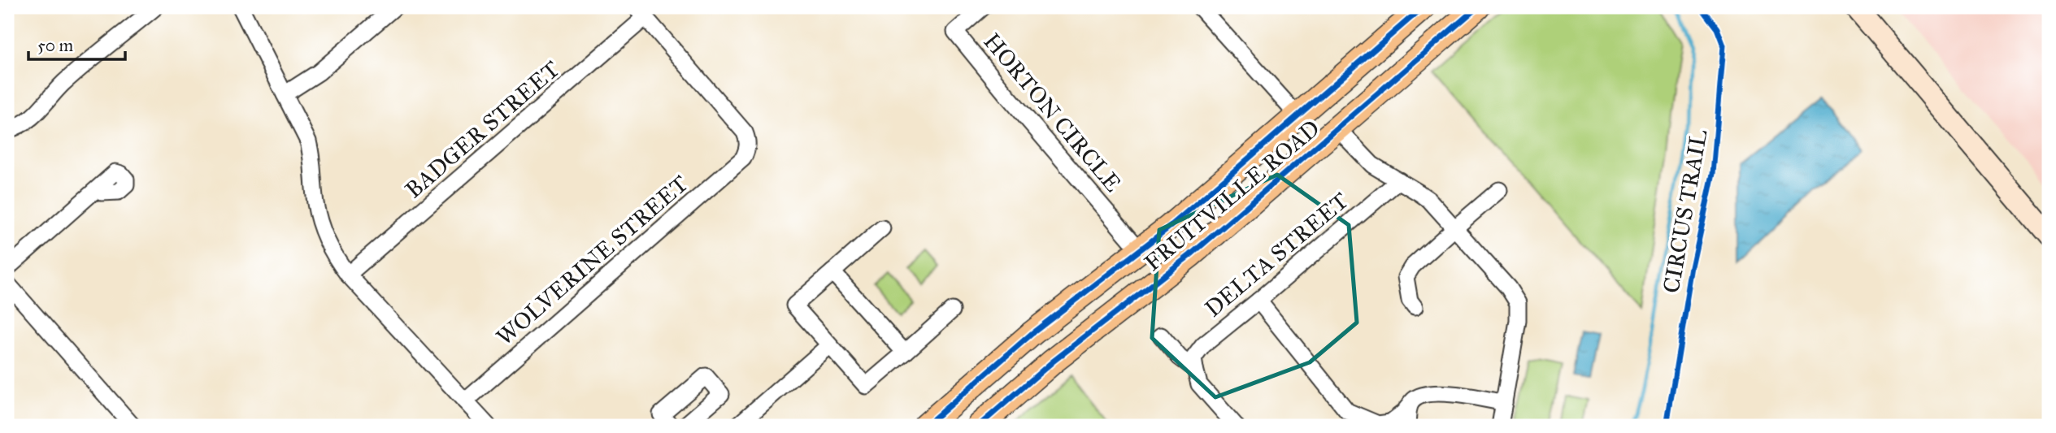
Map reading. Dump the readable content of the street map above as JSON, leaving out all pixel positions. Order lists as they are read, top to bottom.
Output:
{
  "streets": {
    "main road": ["FRUITVILLE ROAD"],
    "street": [
      "HORTON CIRCLE",
      "BADGER STREET",
      "DELTA STREET",
      "WOLVERINE STREET"
    ],
    "cycle path": ["CIRCUS TRAIL"]
  },
  "crossings": [
    ["HORTON CIRCLE", "FRUITVILLE ROAD"],
    ["BADGER STREET", "WOLVERINE STREET"]
  ],
  "scale_bar": "50 m"
}
